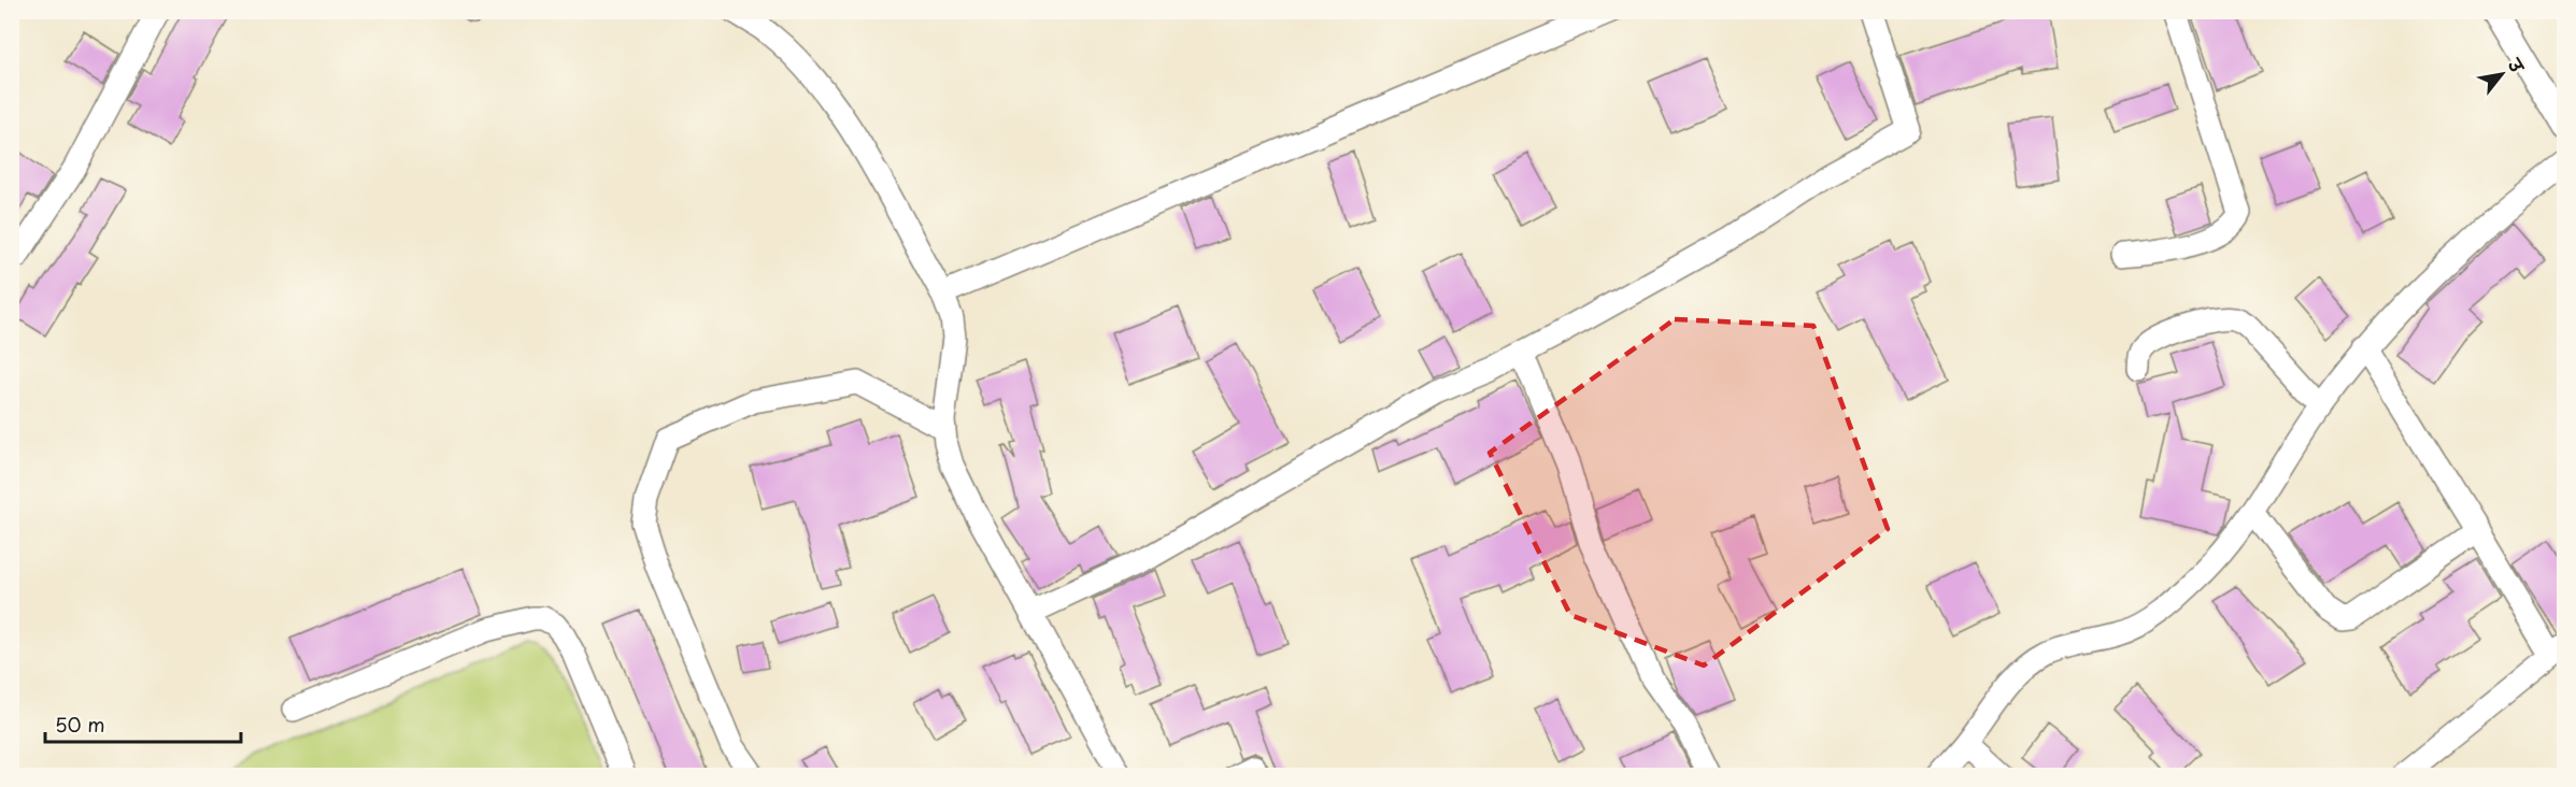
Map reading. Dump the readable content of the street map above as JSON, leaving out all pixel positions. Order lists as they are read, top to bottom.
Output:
{
  "scale_bar": "50 m",
  "north": "top right"
}
